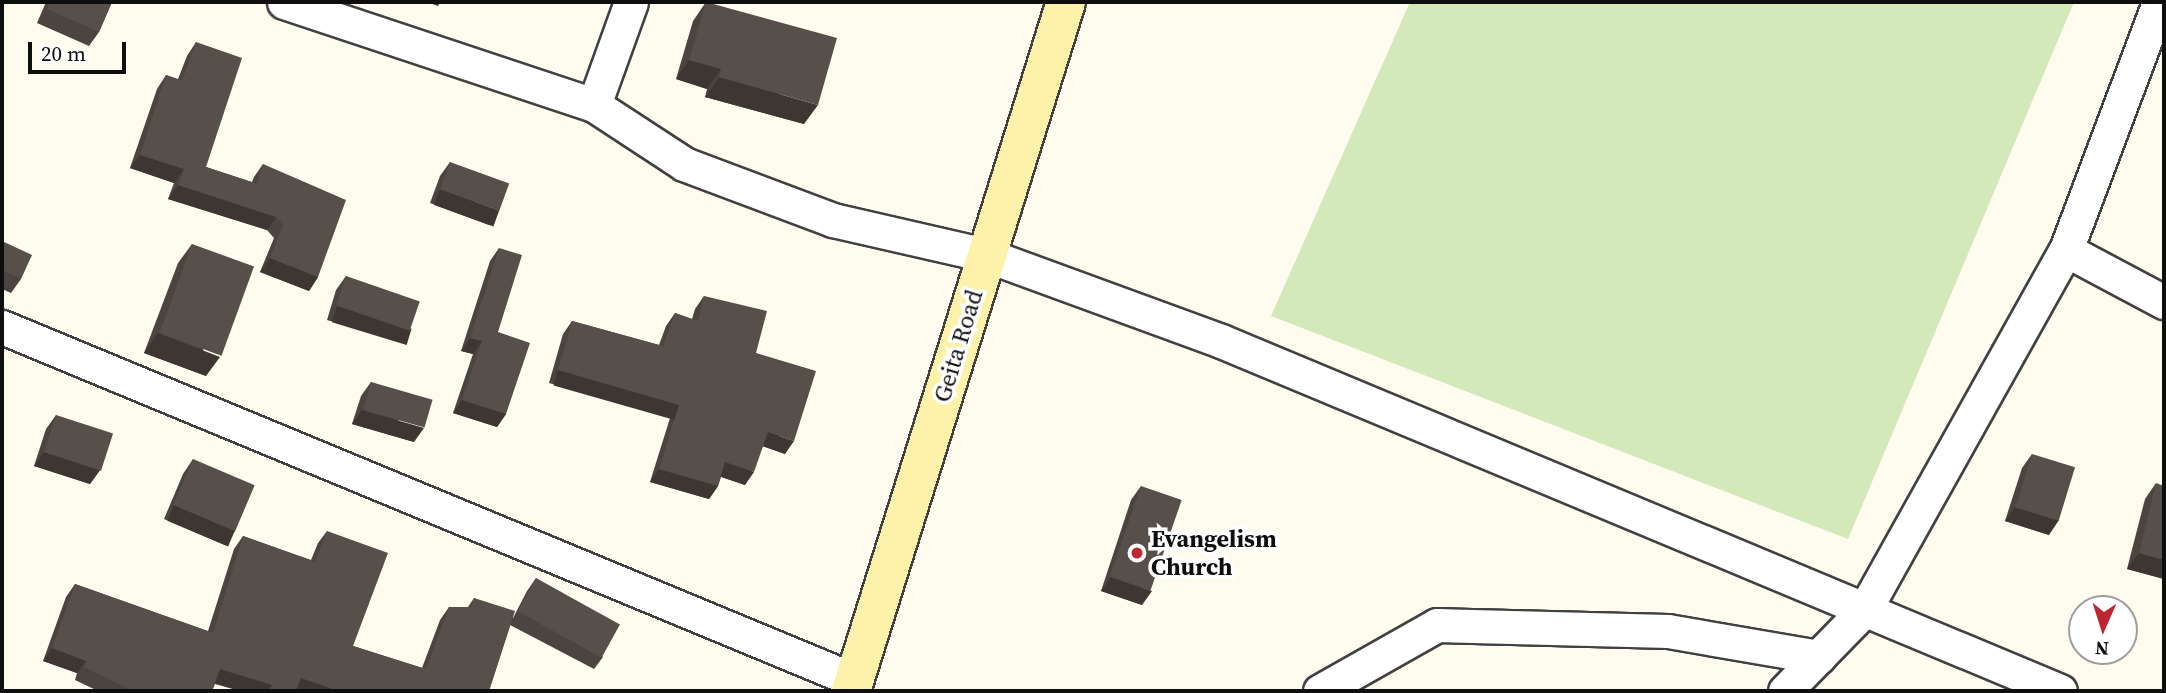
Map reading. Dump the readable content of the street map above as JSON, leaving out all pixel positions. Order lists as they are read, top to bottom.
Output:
{
  "streets": {
    "main road": ["Geita Road"]
  },
  "places": ["Evangelism Church"],
  "scale_bar": "20 m",
  "north": "bottom"
}
